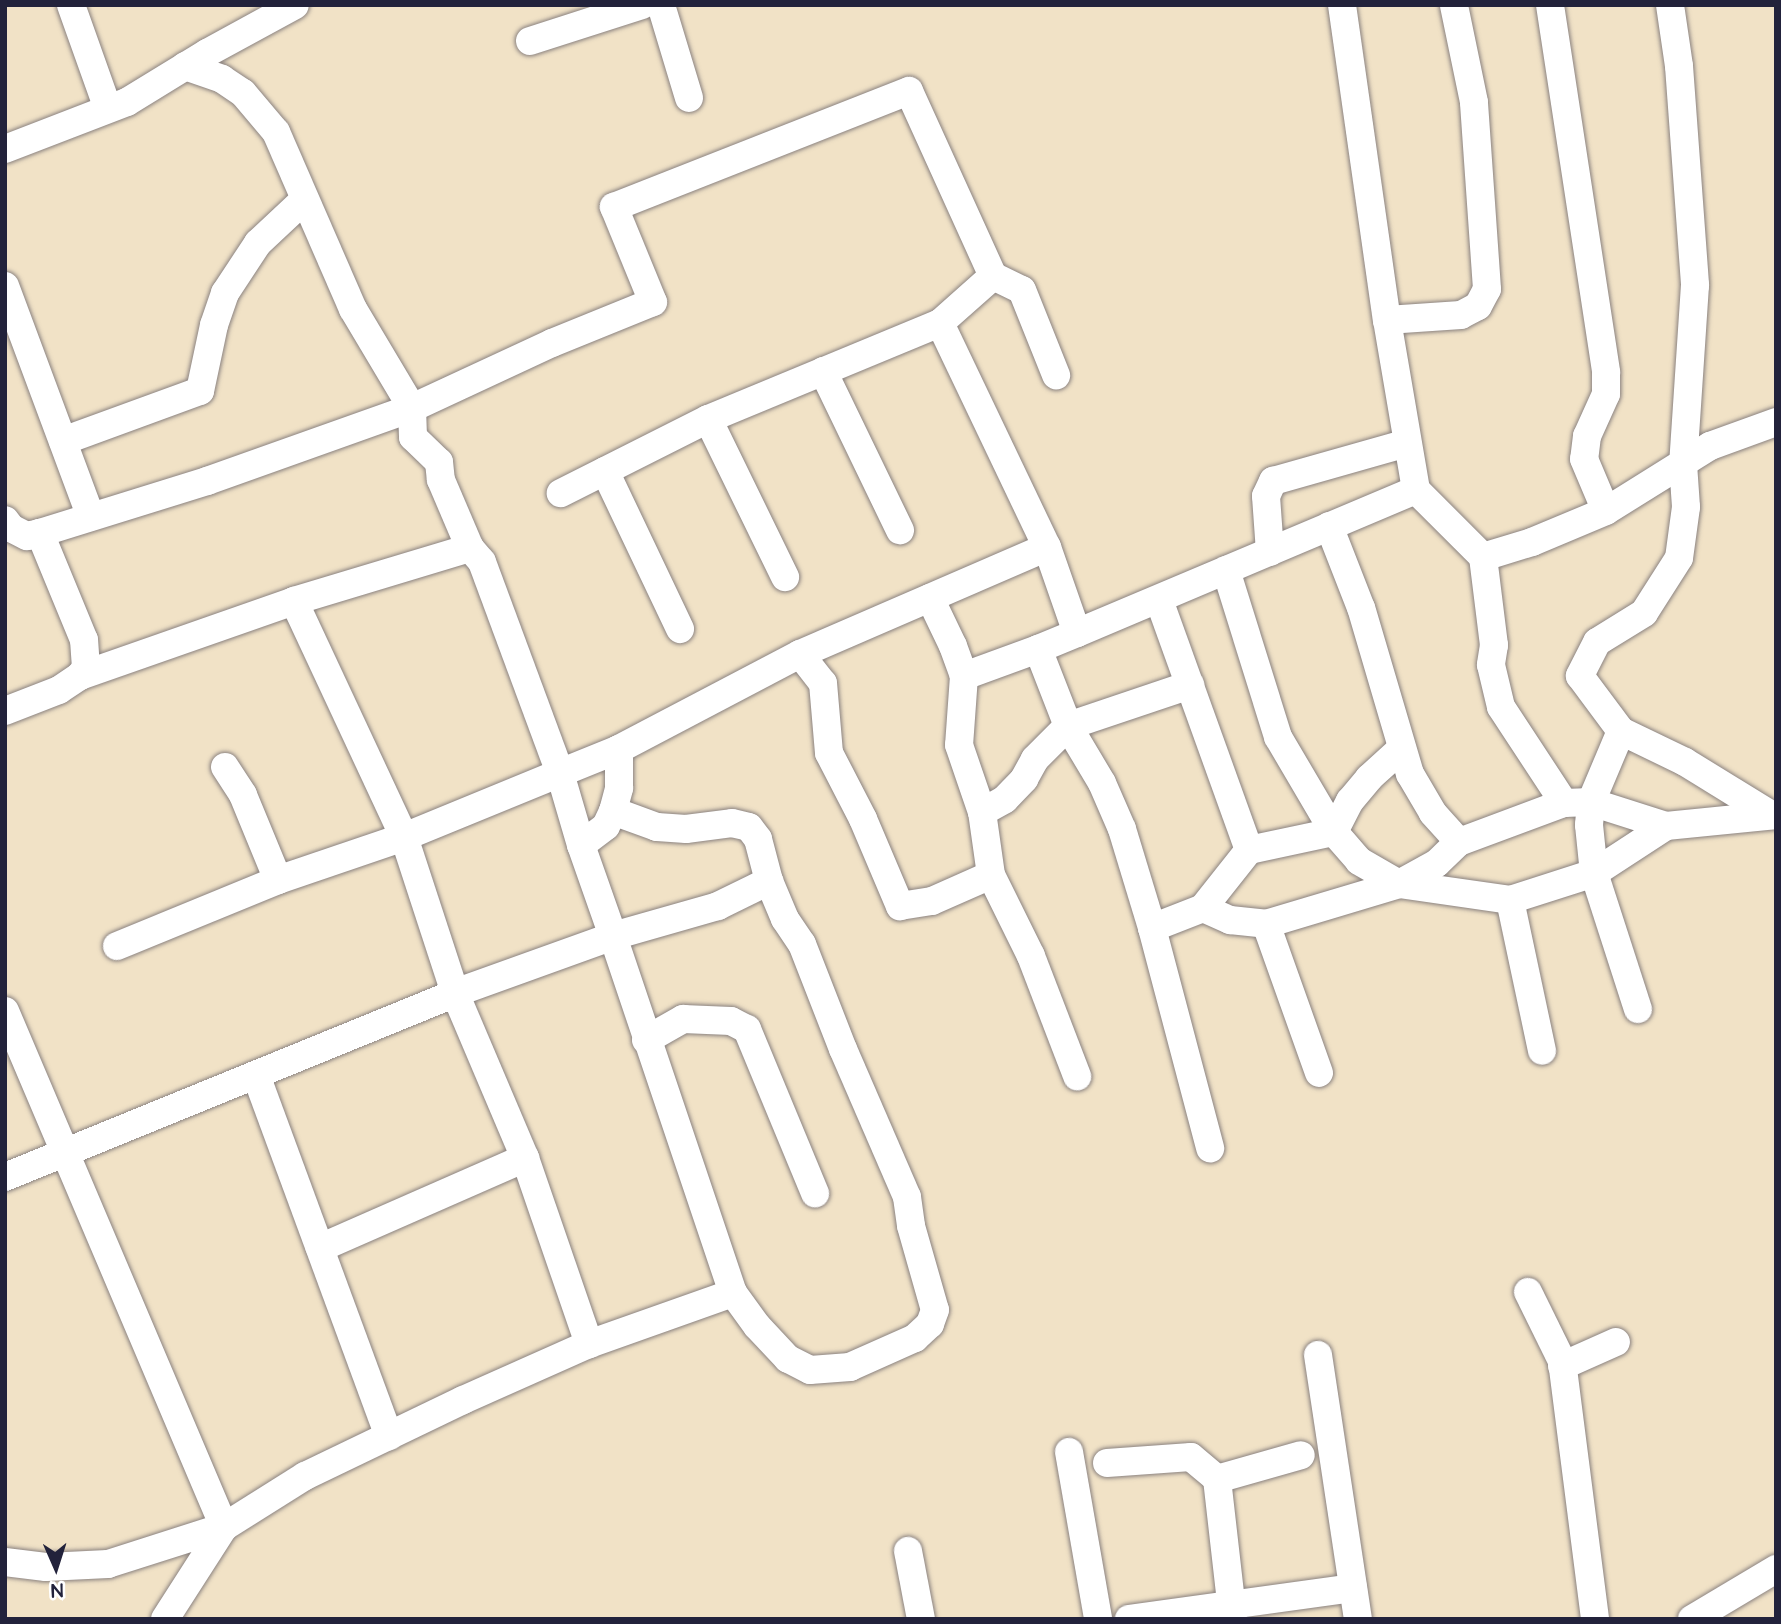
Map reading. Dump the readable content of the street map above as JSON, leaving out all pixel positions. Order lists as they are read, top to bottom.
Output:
{
  "north": "bottom"
}
